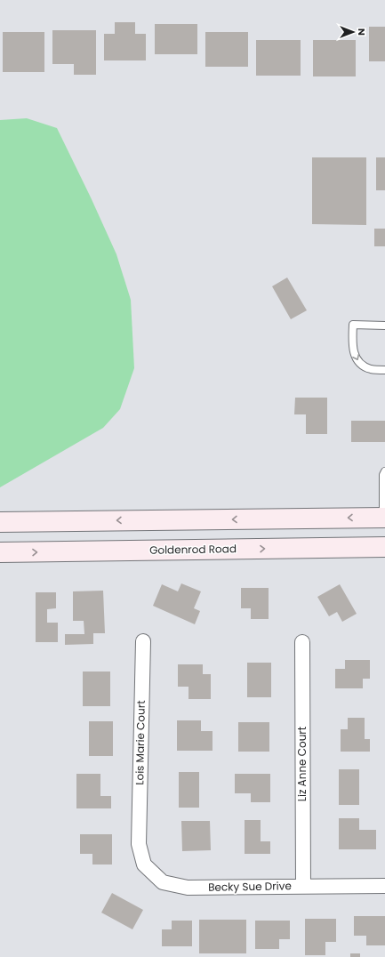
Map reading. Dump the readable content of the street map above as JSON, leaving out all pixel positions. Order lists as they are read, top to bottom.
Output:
{
  "streets": {
    "main road": ["Goldenrod Road"],
    "street": ["Lois Marie Court", "Liz Anne Court", "Becky Sue Drive"]
  },
  "crossings": [
    ["Lois Marie Court", "Becky Sue Drive"],
    ["Liz Anne Court", "Becky Sue Drive"]
  ],
  "north": "right"
}
